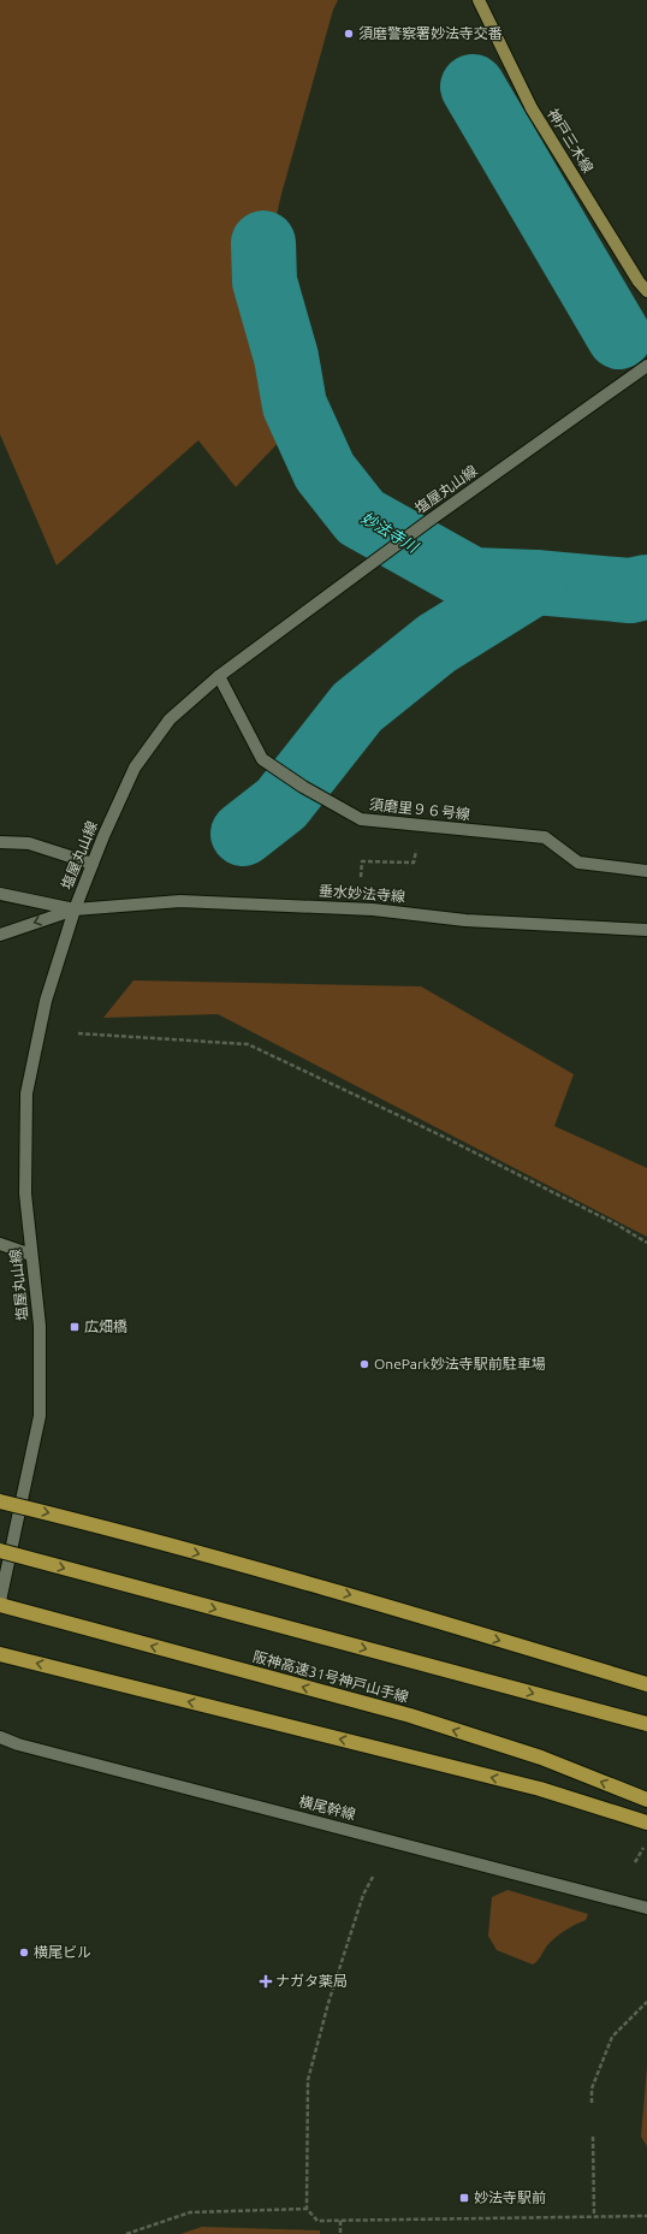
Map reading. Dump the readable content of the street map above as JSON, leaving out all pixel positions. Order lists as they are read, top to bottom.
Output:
{
  "streets": {
    "highway": ["阪神高速31号神戸山手線"],
    "main road": ["神戸三木線"],
    "street": [
      "塩屋丸山線",
      "須磨里９６号線",
      "垂水妙法寺線",
      "横尾幹線"
    ]
  },
  "crossings": [
    ["塩屋丸山線", "須磨里９６号線"],
    ["塩屋丸山線", "垂水妙法寺線"]
  ],
  "water": ["妙法寺川"],
  "places": {
    "other": ["須磨警察署妙法寺交番", "OnePark妙法寺駅前駐車場", "横尾ビル"],
    "transit": ["広畑橋", "妙法寺駅前"],
    "health": ["ナガタ薬局"]
  }
}
